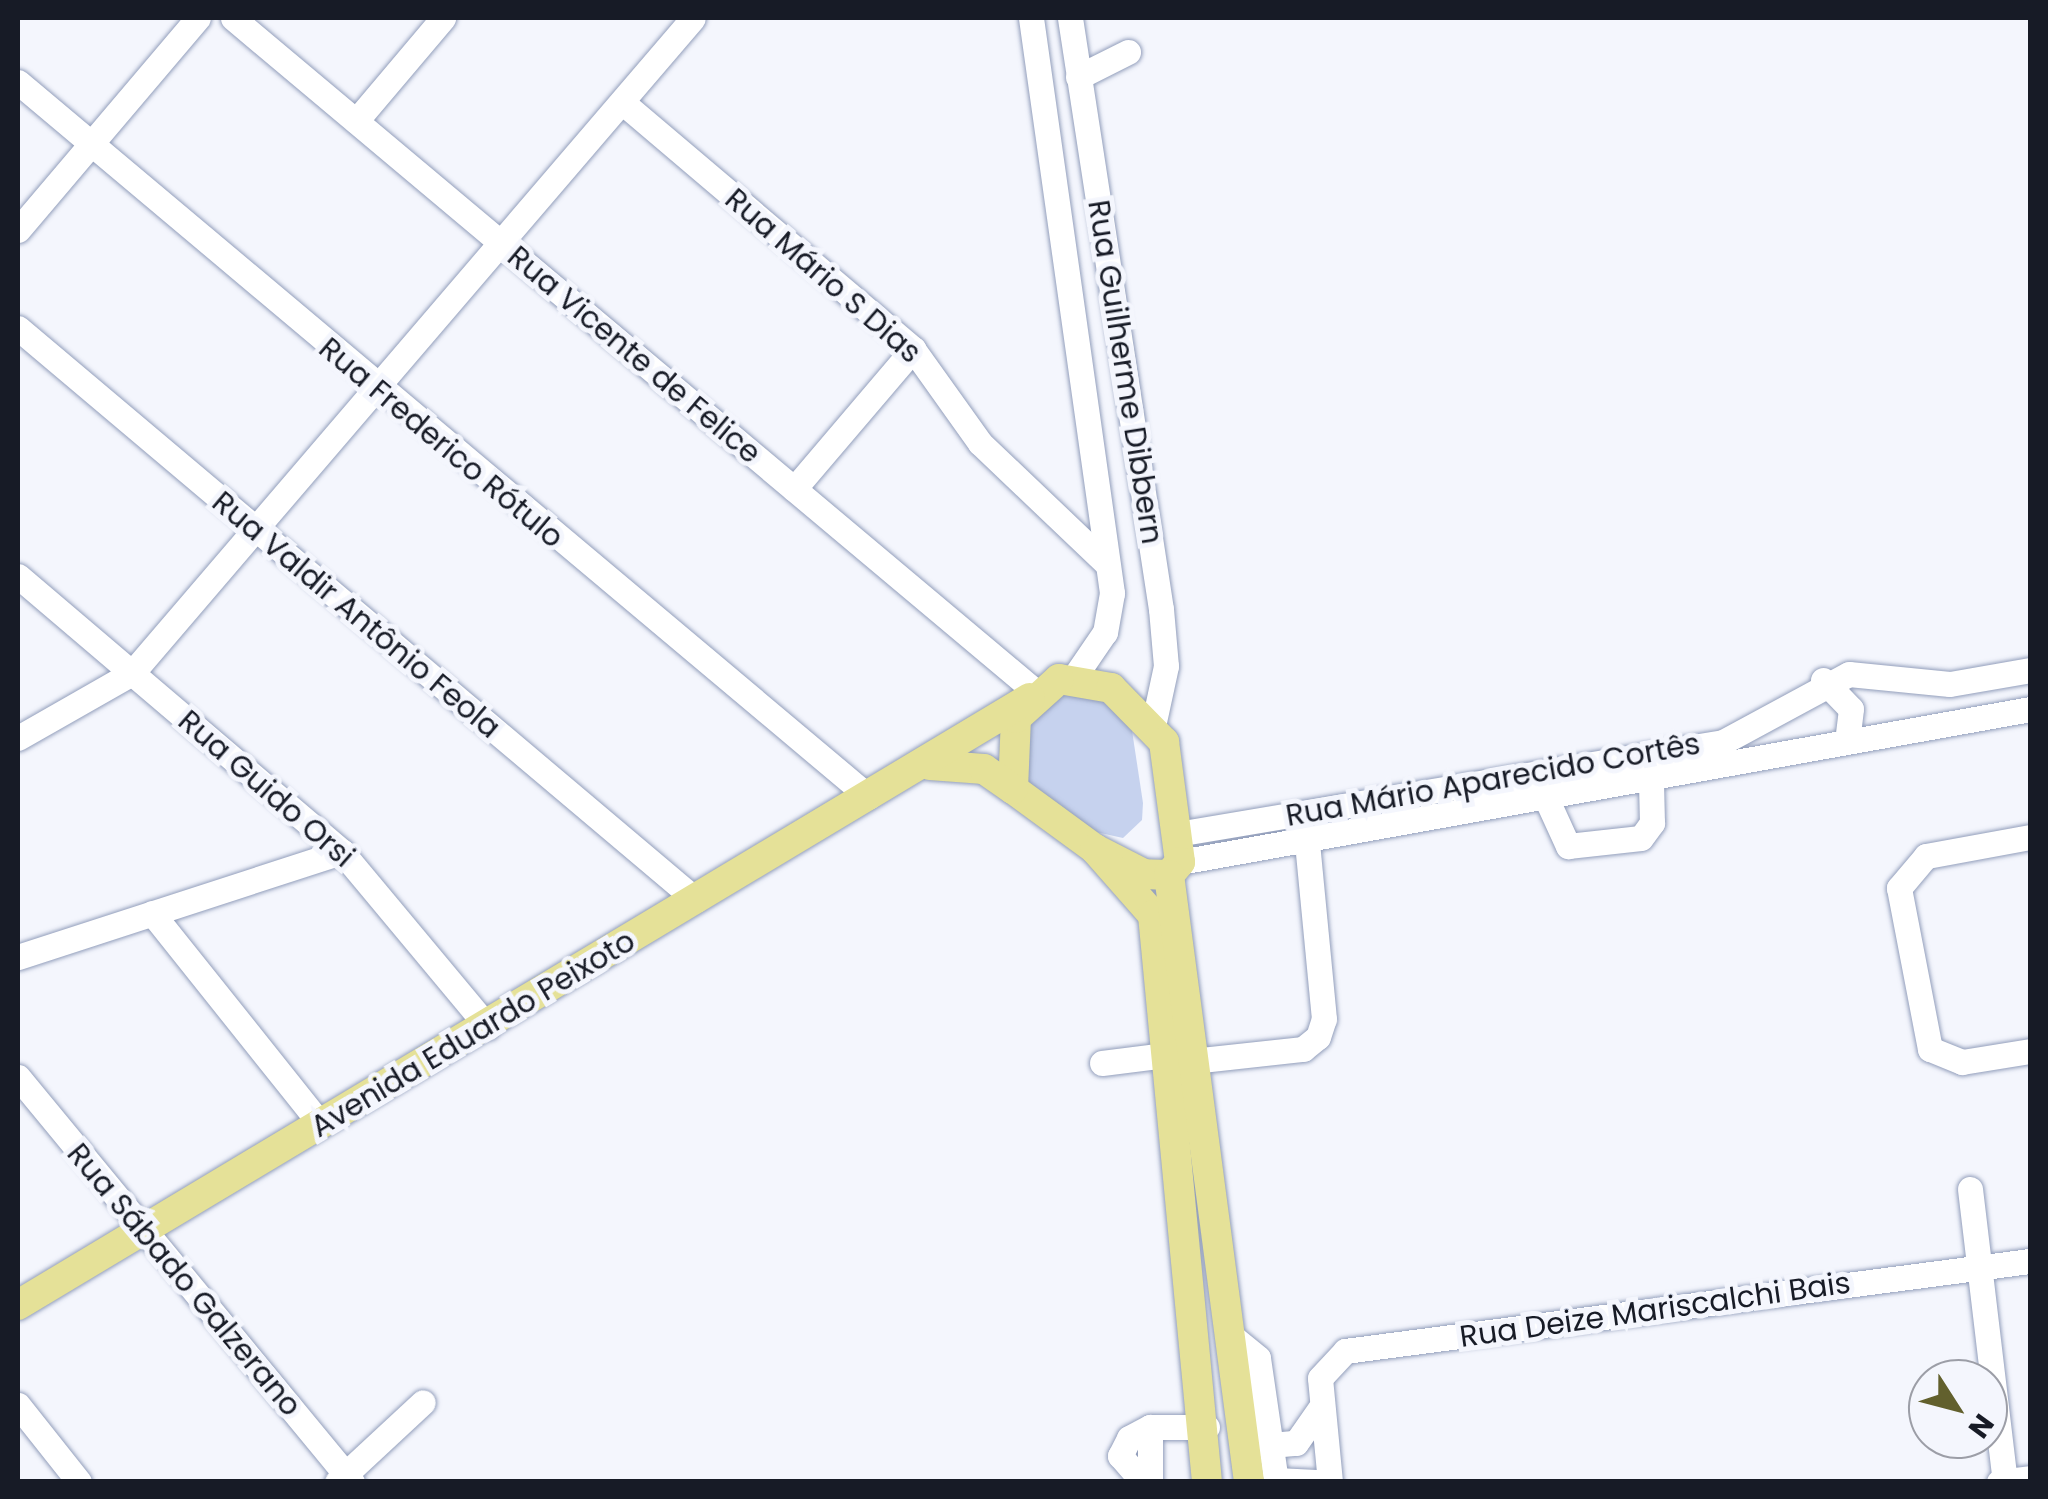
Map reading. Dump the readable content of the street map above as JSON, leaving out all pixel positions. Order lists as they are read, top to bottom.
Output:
{
  "streets": {
    "main road": ["Avenida Eduardo Peixoto"],
    "street": [
      "Rua Mário S Dias",
      "Rua Vicente de Felice",
      "Rua Guilherme Dibbern",
      "Rua Frederico Rótulo",
      "Rua Valdir Antônio Feola",
      "Rua Mário Aparecido Cortês",
      "Rua Guido Orsi",
      "Rua Sábado Galzerano",
      "Rua Deize Mariscalchi Bais"
    ]
  },
  "crossings": [
    ["Rua Mário S Dias", "Rua Guilherme Dibbern"],
    ["Rua Vicente de Felice", "Avenida Eduardo Peixoto"],
    ["Rua Guilherme Dibbern", "Avenida Eduardo Peixoto"],
    ["Rua Frederico Rótulo", "Avenida Eduardo Peixoto"],
    ["Rua Valdir Antônio Feola", "Avenida Eduardo Peixoto"],
    ["Rua Guido Orsi", "Avenida Eduardo Peixoto"],
    ["Avenida Eduardo Peixoto", "Rua Sábado Galzerano"]
  ],
  "north": "bottom right"
}
